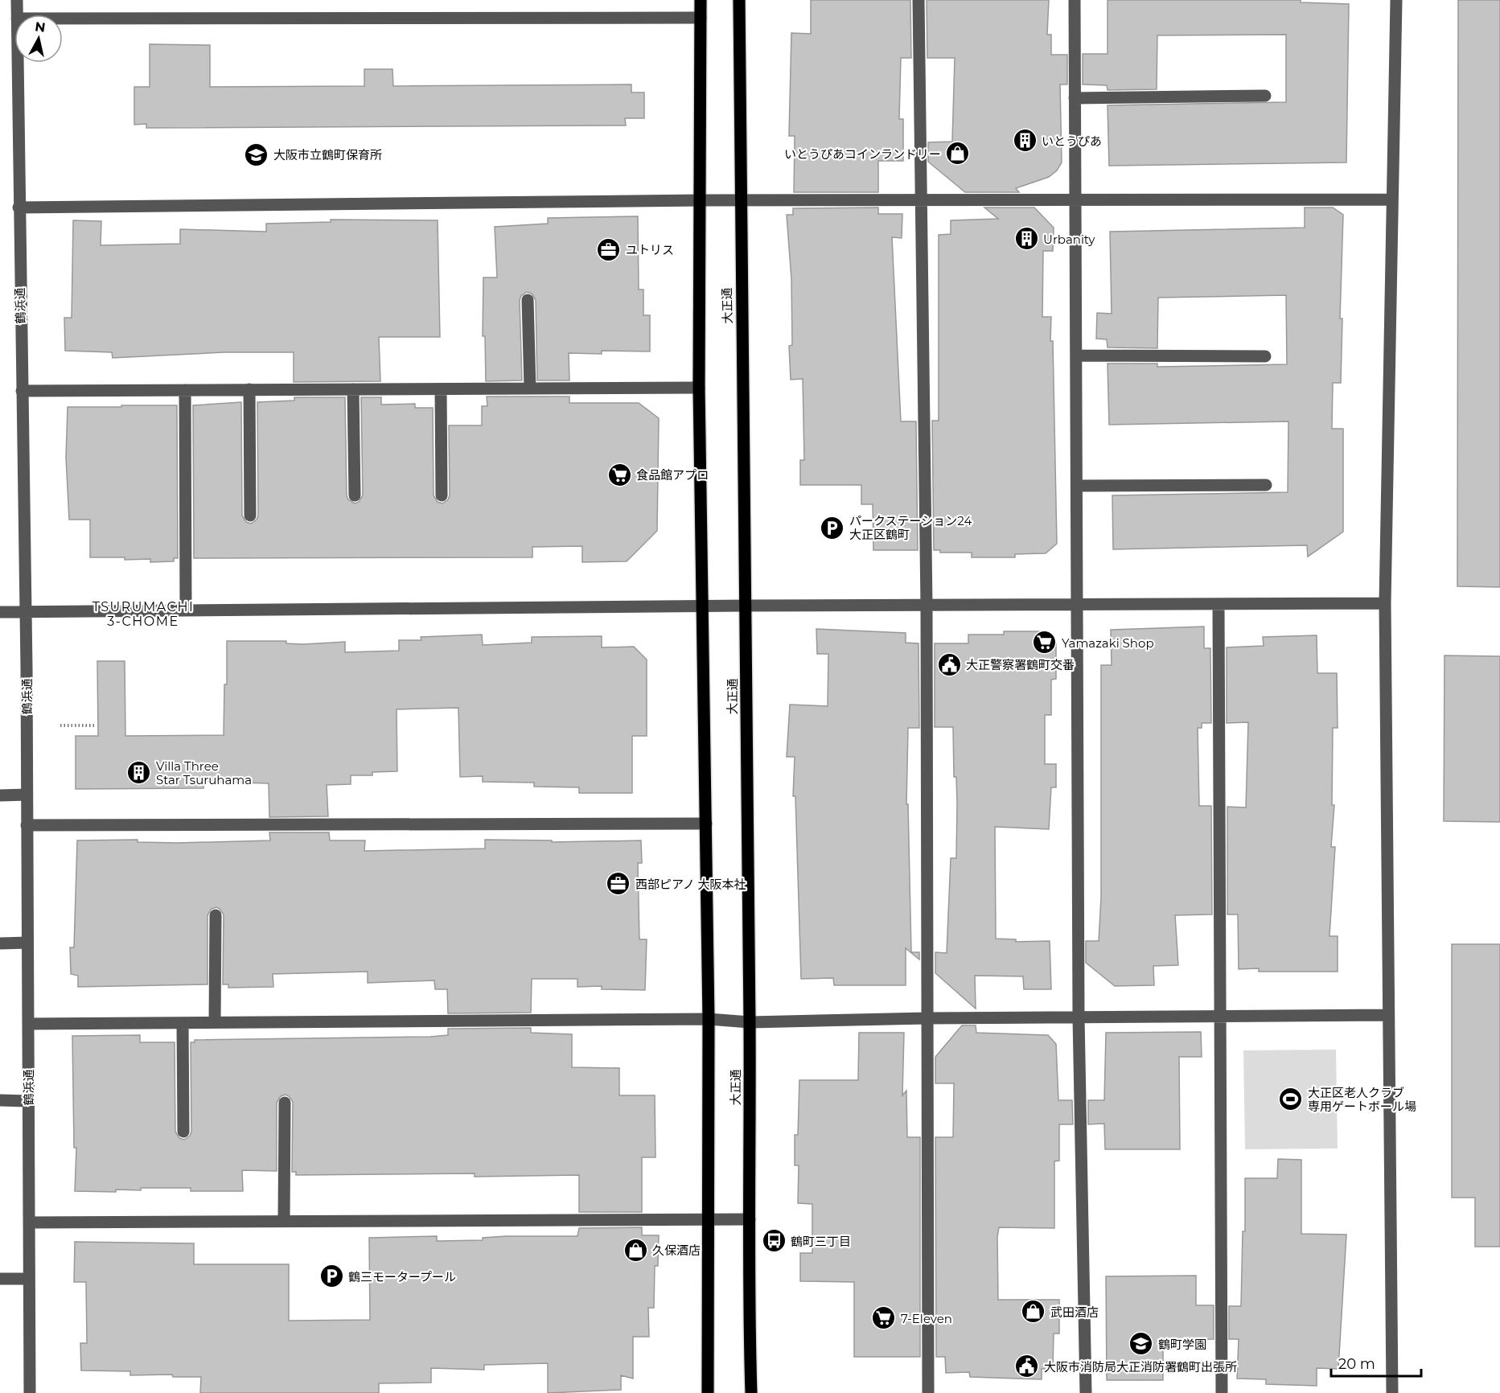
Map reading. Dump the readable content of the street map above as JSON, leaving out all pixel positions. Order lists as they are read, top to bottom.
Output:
{
  "streets": {
    "main road": ["大正通"],
    "street": ["鶴浜通"]
  },
  "districts": ["TSURUMACHI 3-CHOME"],
  "places": {
    "building": ["いとうぴあ", "Urbanity", "Villa Three Star Tsuruhama"],
    "shop": ["いとうぴあコインランドリー", "久保酒店", "武田酒店"],
    "school or university": ["大阪市立鶴町保育所", "鶴町学園"],
    "office": ["ユトリス", "西部ピアノ 大阪本社"],
    "supermarket": ["食品館アプロ", "Yamazaki Shop", "7-Eleven"],
    "parking": ["パークステーション24 大正区鶴町", "鶴三モータープール"],
    "public building": ["大正警察署鶴町交番", "大阪市消防局大正消防署鶴町出張所"],
    "sports": ["大正区老人クラブ 専用ゲートボール場"],
    "bus stop": ["鶴町三丁目"]
  },
  "scale_bar": "20 m",
  "north": "top"
}
